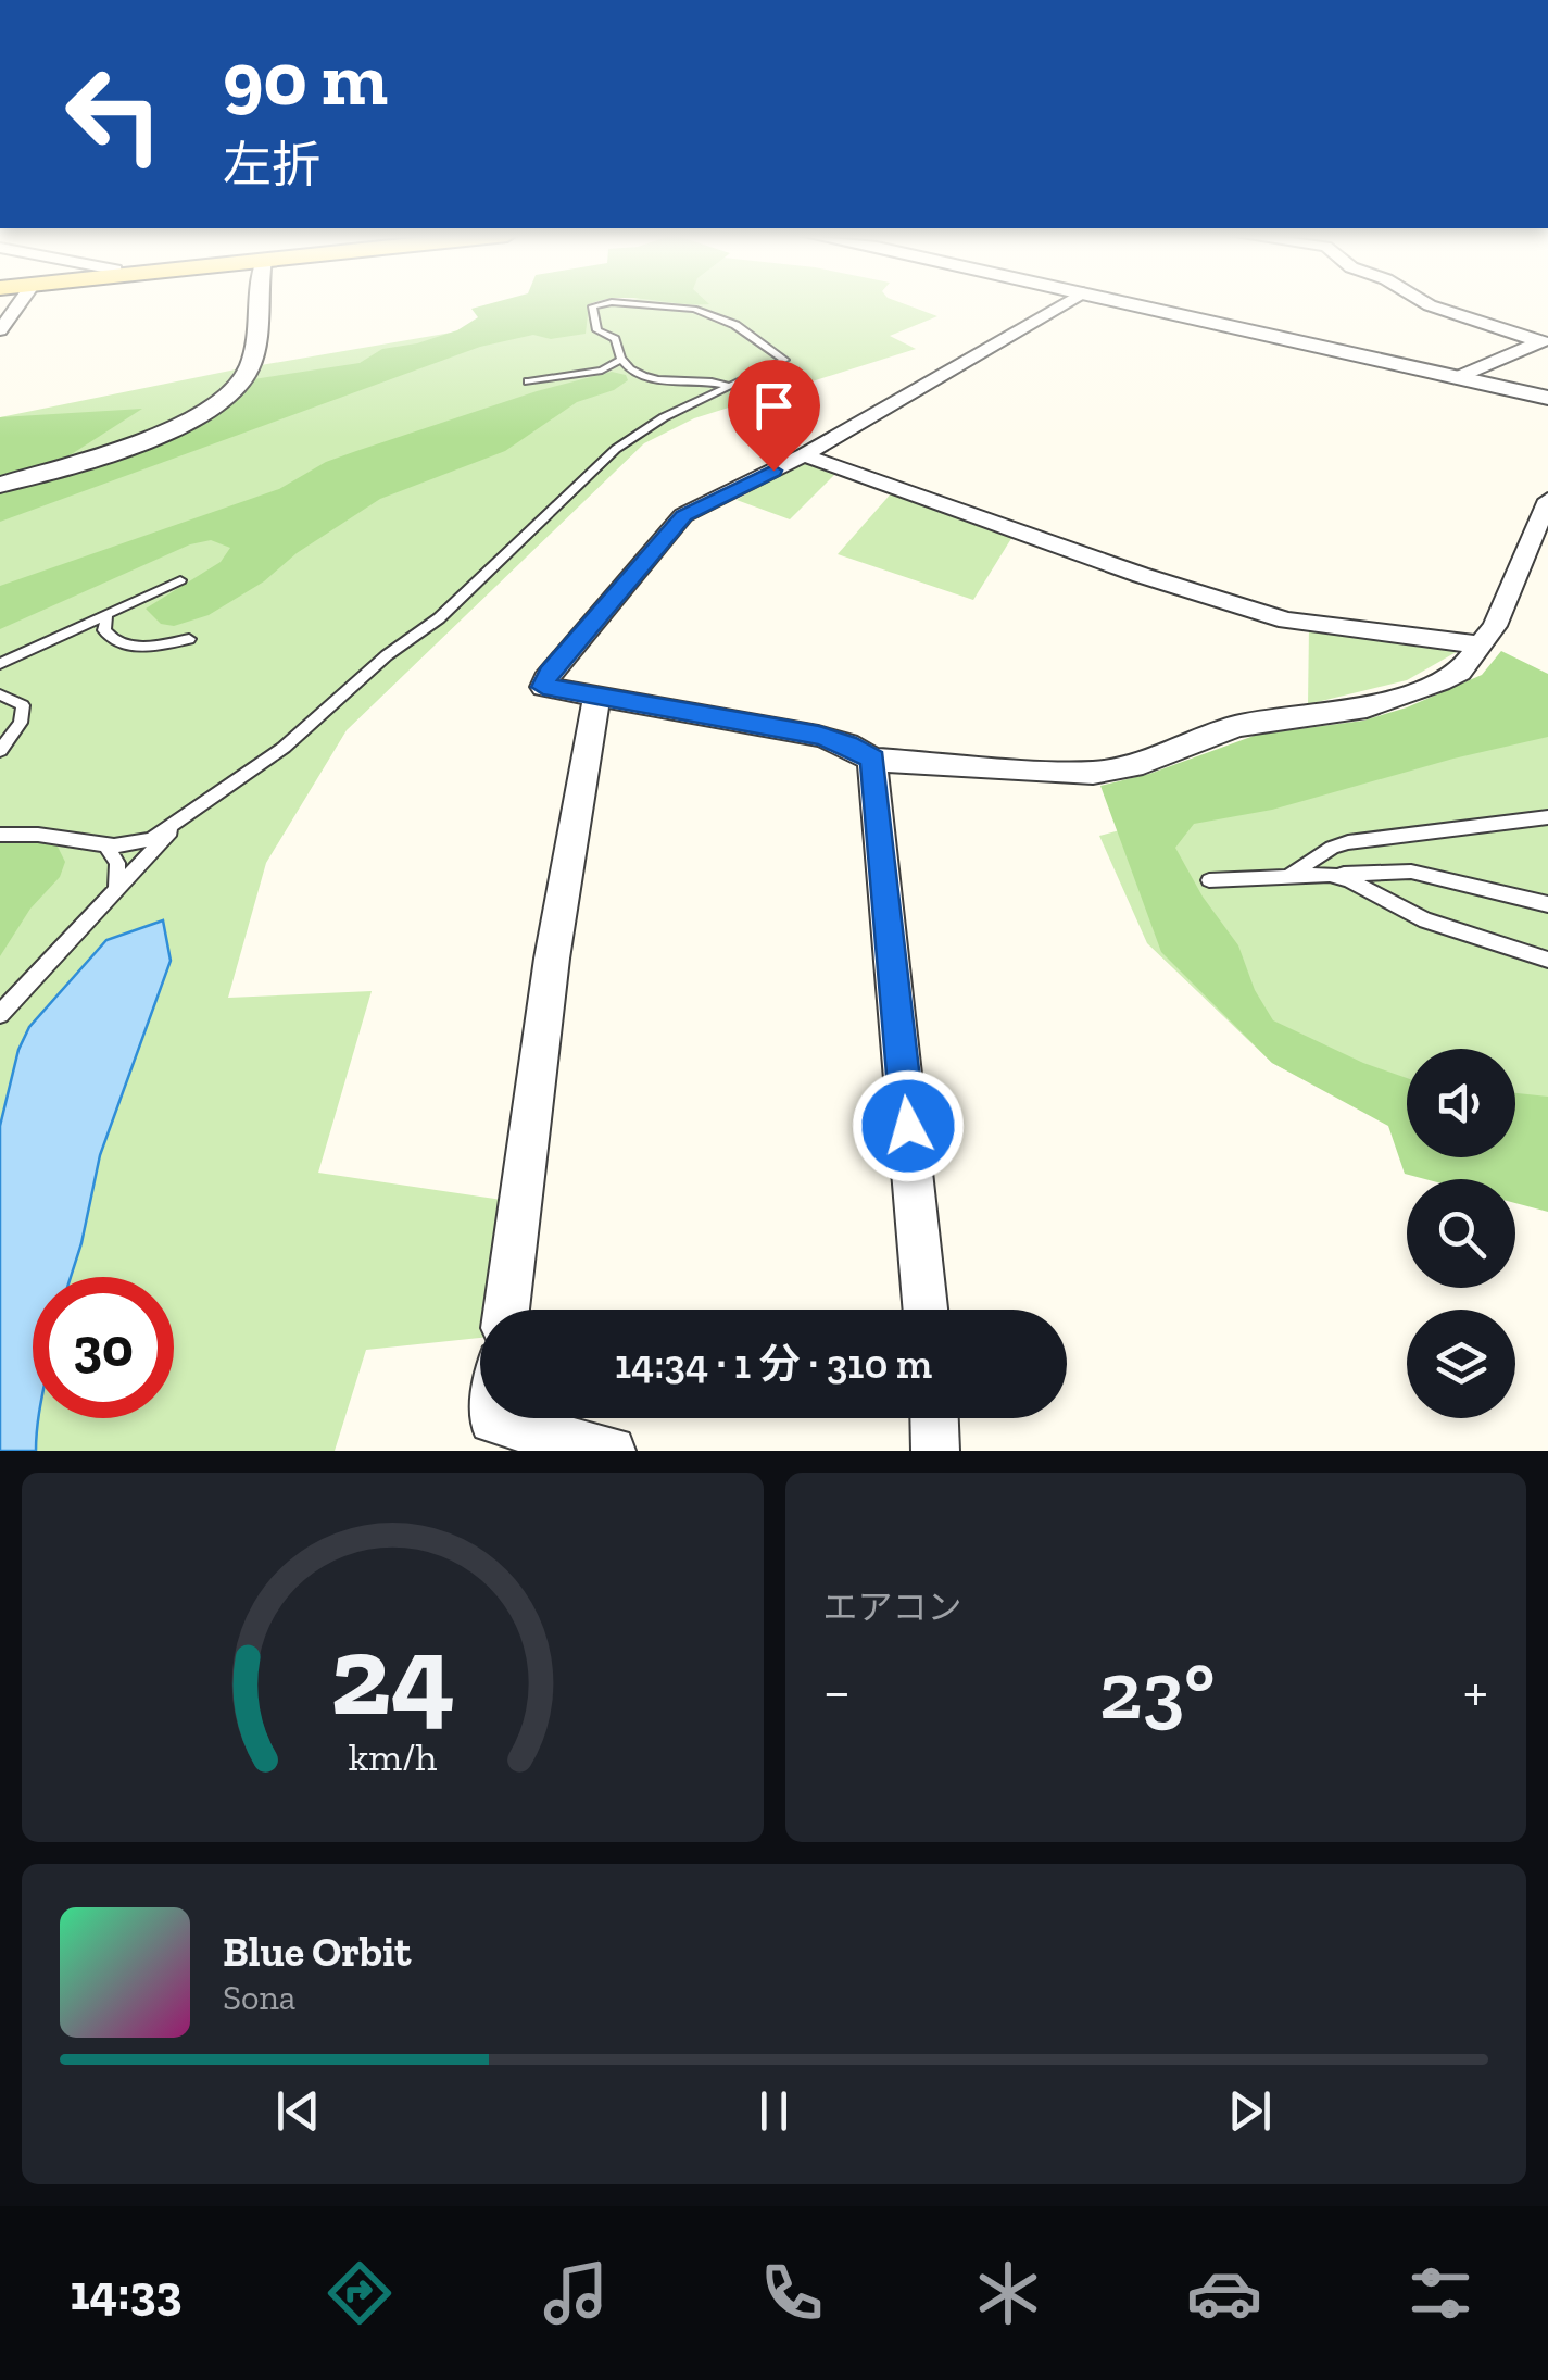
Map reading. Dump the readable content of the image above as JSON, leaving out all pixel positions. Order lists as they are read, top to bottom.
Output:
{
  "page": {
    "turn": ["90 m", "左折"],
    "limit": "30",
    "trip": "14:34 · 1 分 · 310 m",
    "tile": "エアコン",
    "heat": ["−", "23°", "+"],
    "song": ["Blue Orbit", "Sona"],
    "tabs": "14:33",
    "gauge": ["24", "km/h"]
  }
}
